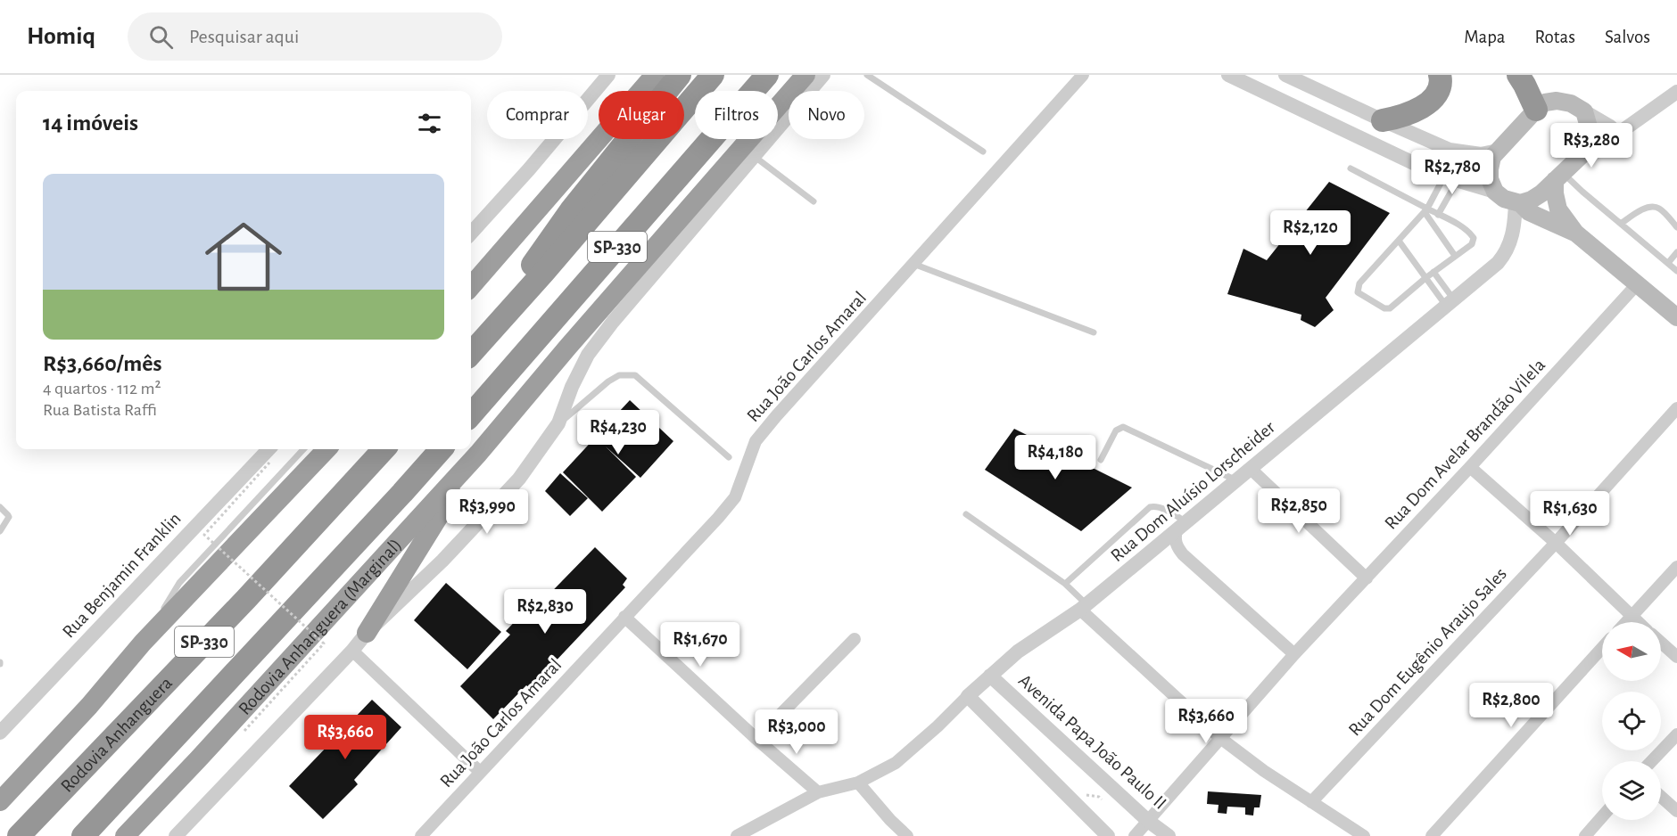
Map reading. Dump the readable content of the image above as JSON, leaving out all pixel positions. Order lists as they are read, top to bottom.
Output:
{
  "streets": {
    "highway": ["SP-330", "Rodovia Anhanguera (Marginal)", "Rodovia Anhanguera"],
    "street": [
      "Rua João Carlos Amaral",
      "Rua Dom Avelar Brandão Vilela",
      "Rua Dom Aluísio Lorscheider",
      "Rua Benjamin Franklin",
      "Rua Dom Eugênio Araujo Sales",
      "Avenida Papa João Paulo II"
    ]
  },
  "crossings": [
    ["Rua Dom Avelar Brandão Vilela", "Avenida Papa João Paulo II"],
    ["Rua Dom Aluísio Lorscheider", "Avenida Papa João Paulo II"]
  ],
  "north": "left",
  "page": {
    "header": "Homiq",
    "search": "Pesquisar aqui",
    "nav": ["Mapa", "Rotas", "Salvos"],
    "chip": [
      "Comprar",
      "Alugar",
      "Filtros",
      "Novo"
    ],
    "heading": "14 imóveis",
    "price": [
      "R$3,280",
      "R$2,780",
      "R$2,120",
      "R$4,230",
      "R$4,180",
      "R$2,850",
      "R$3,990",
      "R$1,630",
      "R$2,830",
      "R$1,670",
      "R$2,800",
      "R$3,660",
      "R$3,000",
      "R$3,660"
    ],
    "list": [
      {
        "name": "R$3,660/mês",
        "note": "4 quartos · 112 m² · Rua Batista Raffi"
      }
    ]
  }
}
